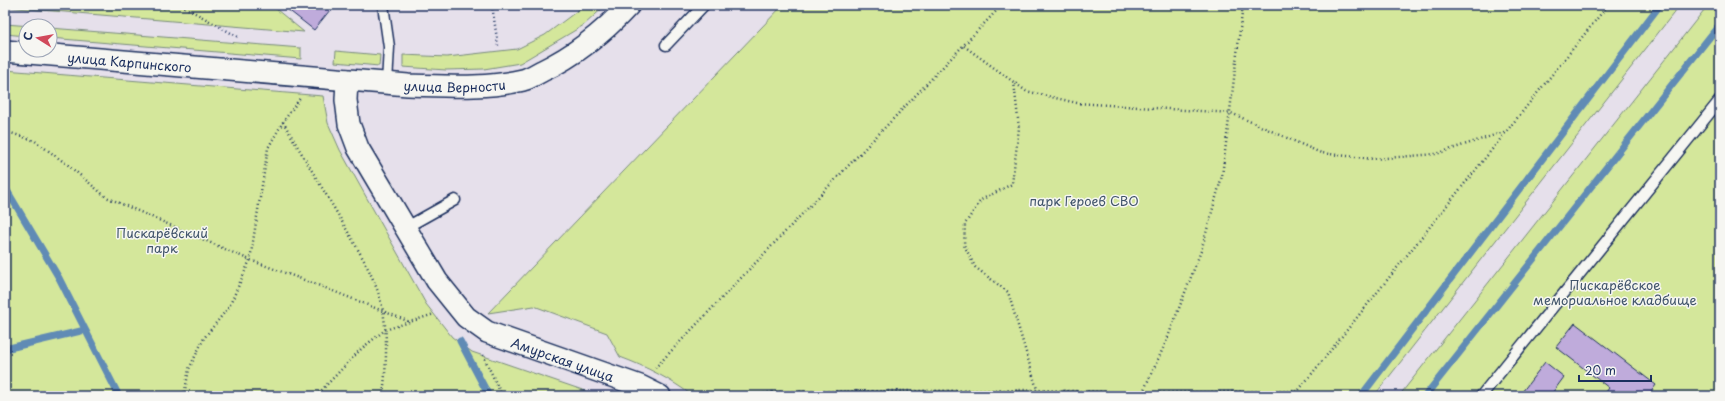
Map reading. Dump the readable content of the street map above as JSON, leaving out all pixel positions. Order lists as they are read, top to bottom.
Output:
{
  "streets": {
    "street": ["улица Карпинского", "улица Верности", "Амурская улица"]
  },
  "crossings": [
    ["улица Карпинского", "улица Верности"],
    ["улица Верности", "Амурская улица"]
  ],
  "parks": ["парк Героев СВО", "Пискарёвский парк", "Пискарёвское мемориальное кладбище"],
  "scale_bar": "20 m",
  "north": "left"
}
